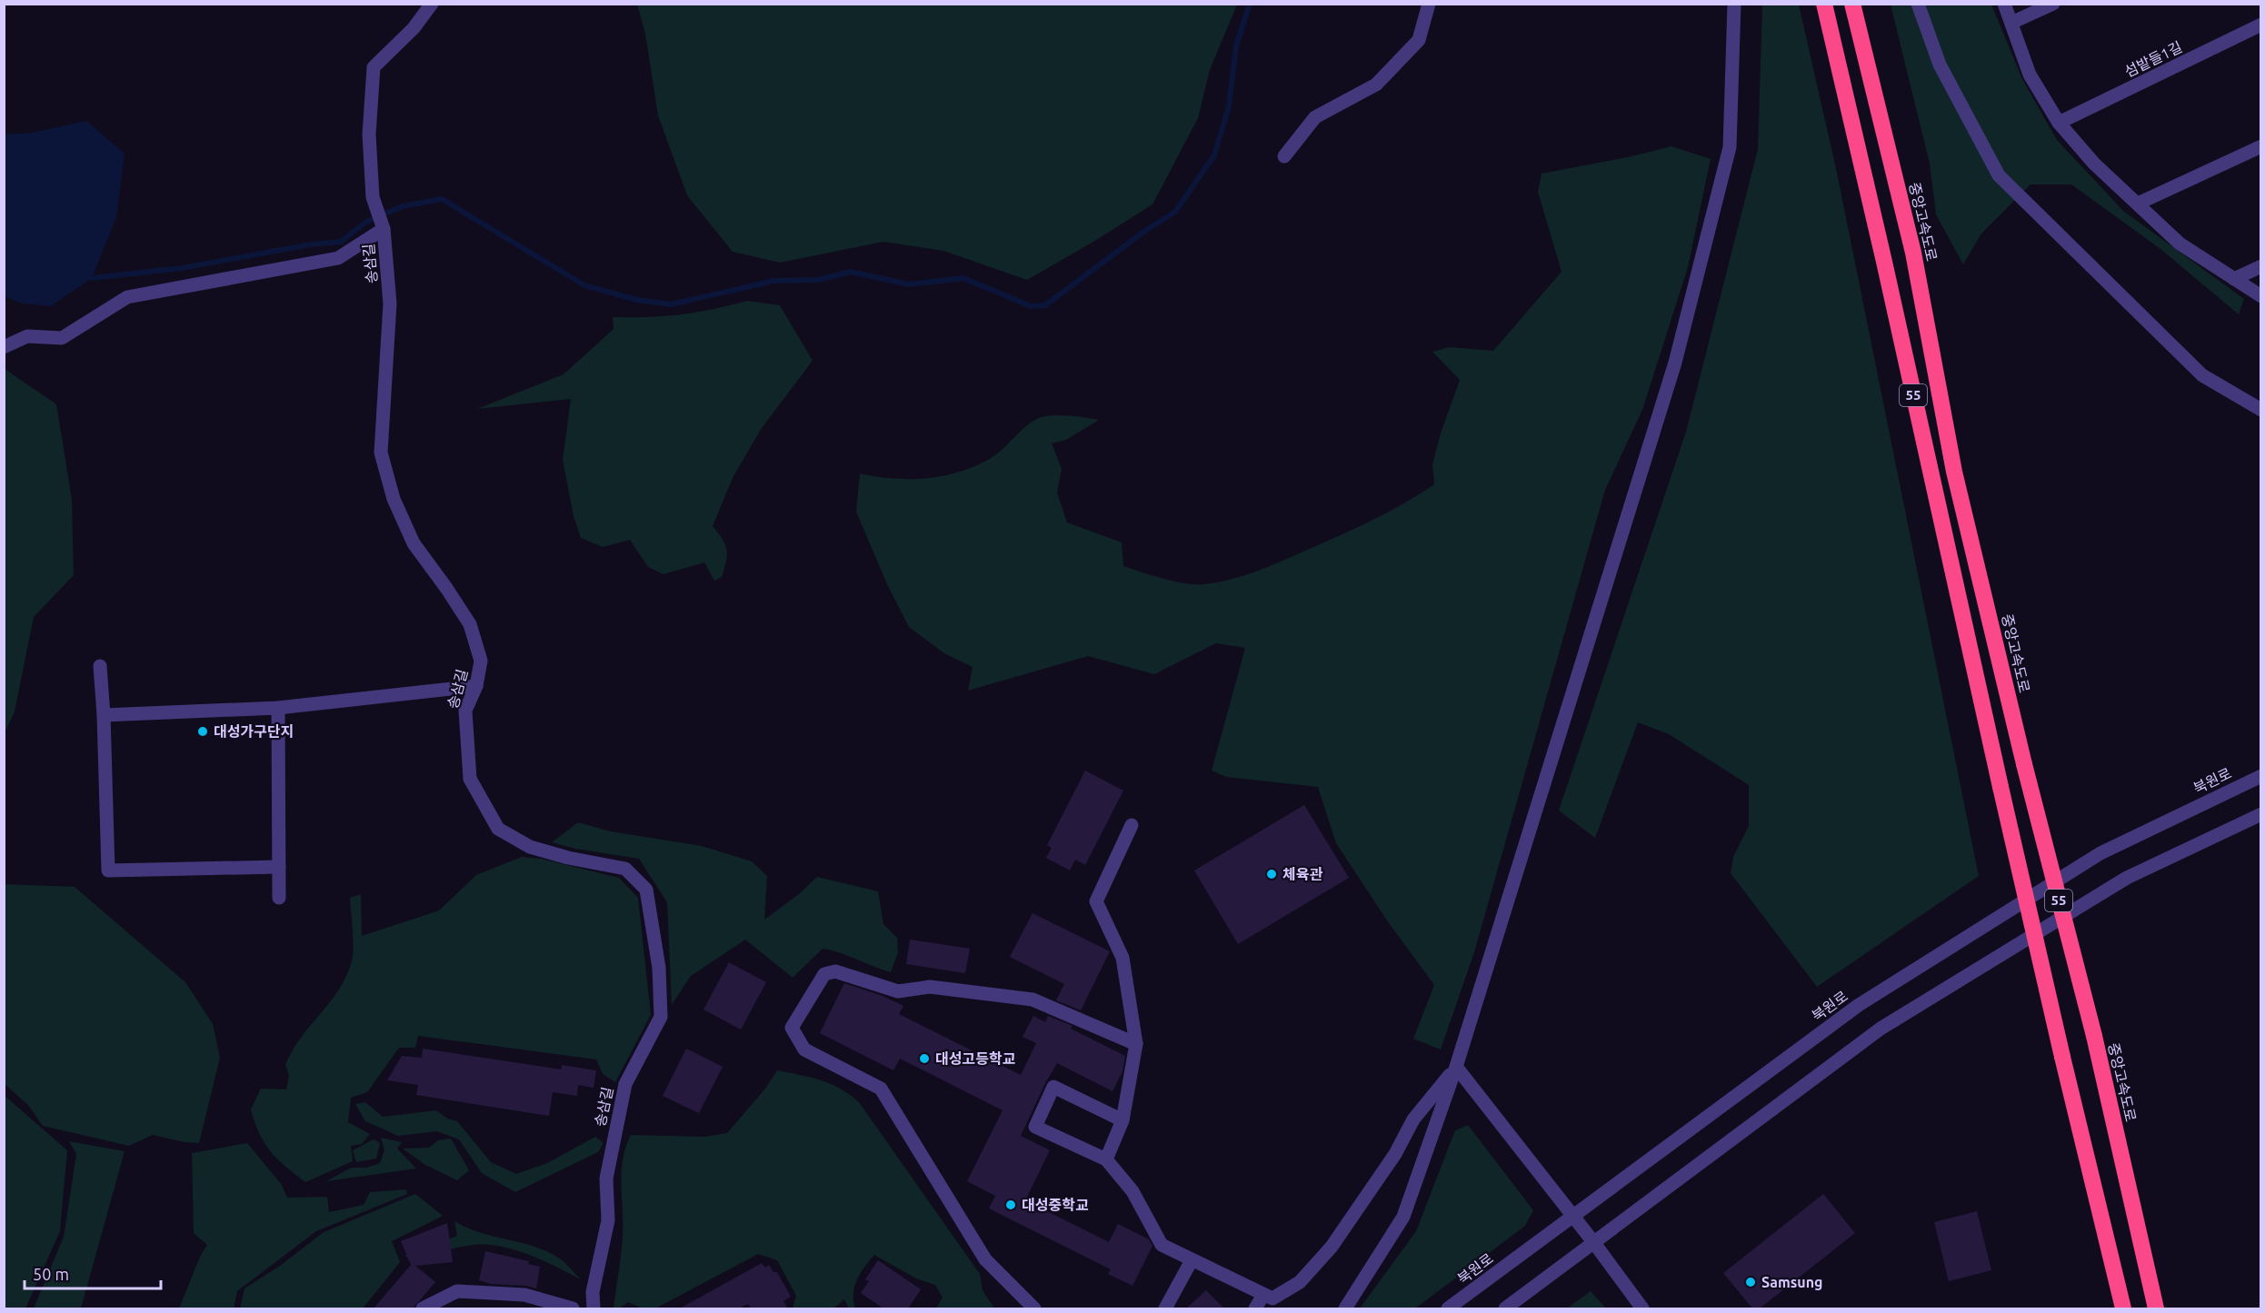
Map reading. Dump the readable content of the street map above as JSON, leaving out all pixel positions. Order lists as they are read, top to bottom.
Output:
{
  "streets": {
    "highway": ["중앙고속도로", "55"],
    "street": ["섬밭들1길", "송삼길", "북원로"]
  },
  "places": [
    "대성가구단지",
    "체육관",
    "대성고등학교",
    "대성중학교",
    "Samsung"
  ],
  "scale_bar": "50 m"
}
